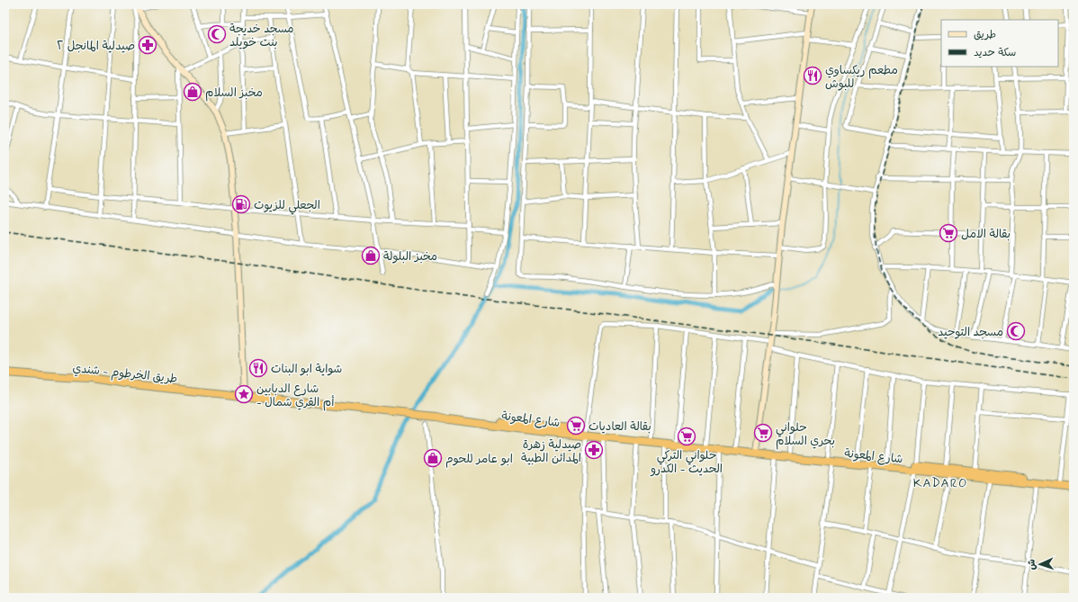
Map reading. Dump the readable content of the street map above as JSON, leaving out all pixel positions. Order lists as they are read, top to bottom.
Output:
{
  "streets": {
    "highway": ["طريق الخرطوم - شندي", "شارع المعونة"]
  },
  "crossings": [
    ["طريق الخرطوم - شندي", "شارع المعونة"]
  ],
  "districts": ["KADARO"],
  "places": {
    "mosque": ["مسجد خديجة بنت خويلد", "مسجد التوحيد"],
    "pharmacy": ["صيدلية المانجل ٢", "صيدلية زهرة المدائن الطبية"],
    "restaurant": ["مطعم ريكساوي للبوش", "شواية ابو البنات"],
    "shop": ["مخبز السلام", "مخبز البلولة", "ابو عامر للحوم"],
    "fuel station": ["الجعلي للزيوت"],
    "supermarket": [
      "بقالة الامل",
      "بقالة العاديات",
      "حلواني بحري السلام",
      "حلواني التركي الحديث - الكدرو"
    ],
    "place": ["شارع الدبابين - أم القري شمال"]
  },
  "legend": ["طريق", "سكة حديد"],
  "north": "left"
}
